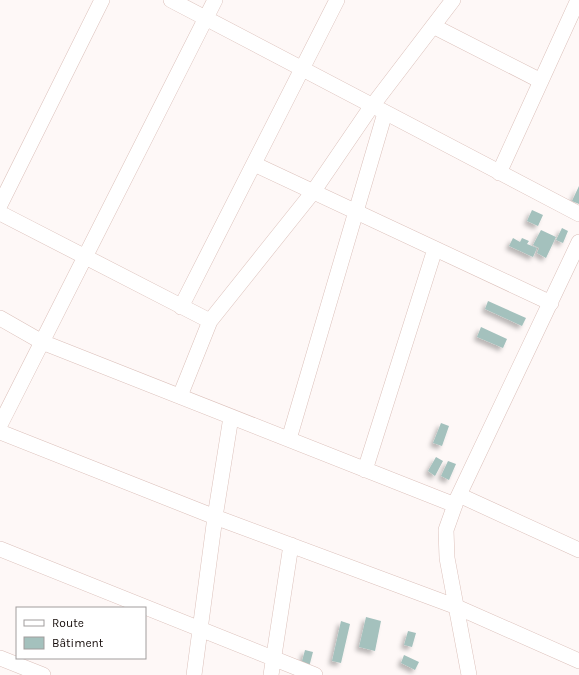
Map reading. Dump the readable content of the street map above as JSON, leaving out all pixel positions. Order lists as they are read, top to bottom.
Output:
{
  "legend": ["Route", "Bâtiment"]
}
